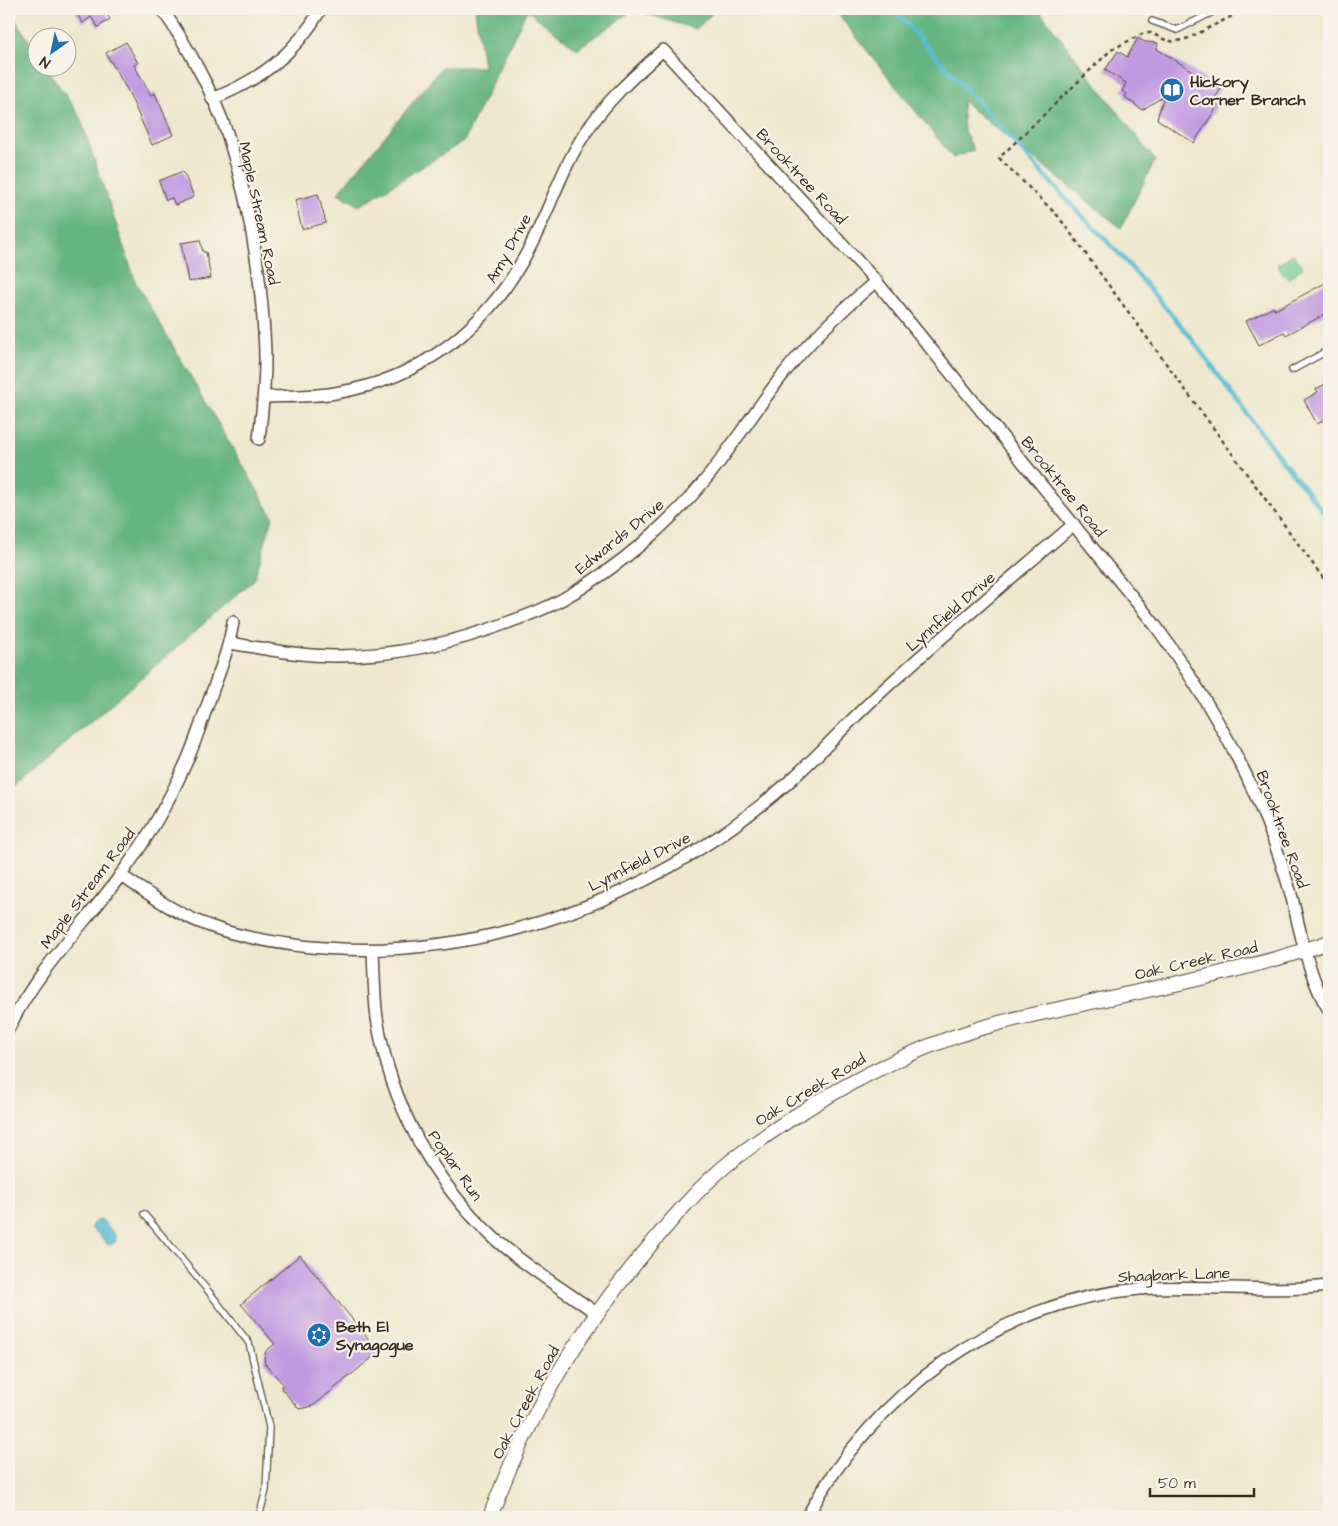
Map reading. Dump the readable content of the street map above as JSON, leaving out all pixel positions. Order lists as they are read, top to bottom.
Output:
{
  "streets": {
    "street": [
      "Brooktree Road",
      "Maple Stream Road",
      "Amy Drive",
      "Edwards Drive",
      "Lynnfield Drive",
      "Oak Creek Road",
      "Poplar Run",
      "Shagbark Lane"
    ]
  },
  "crossings": [
    ["Brooktree Road", "Amy Drive"],
    ["Brooktree Road", "Edwards Drive"],
    ["Brooktree Road", "Lynnfield Drive"],
    ["Brooktree Road", "Oak Creek Road"],
    ["Maple Stream Road", "Amy Drive"],
    ["Maple Stream Road", "Edwards Drive"],
    ["Maple Stream Road", "Lynnfield Drive"],
    ["Lynnfield Drive", "Poplar Run"],
    ["Oak Creek Road", "Poplar Run"]
  ],
  "places": {
    "library": ["Hickory Corner Branch"],
    "synagogue": ["Beth El Synagogue"]
  },
  "scale_bar": "50 m",
  "north": "bottom left"
}
